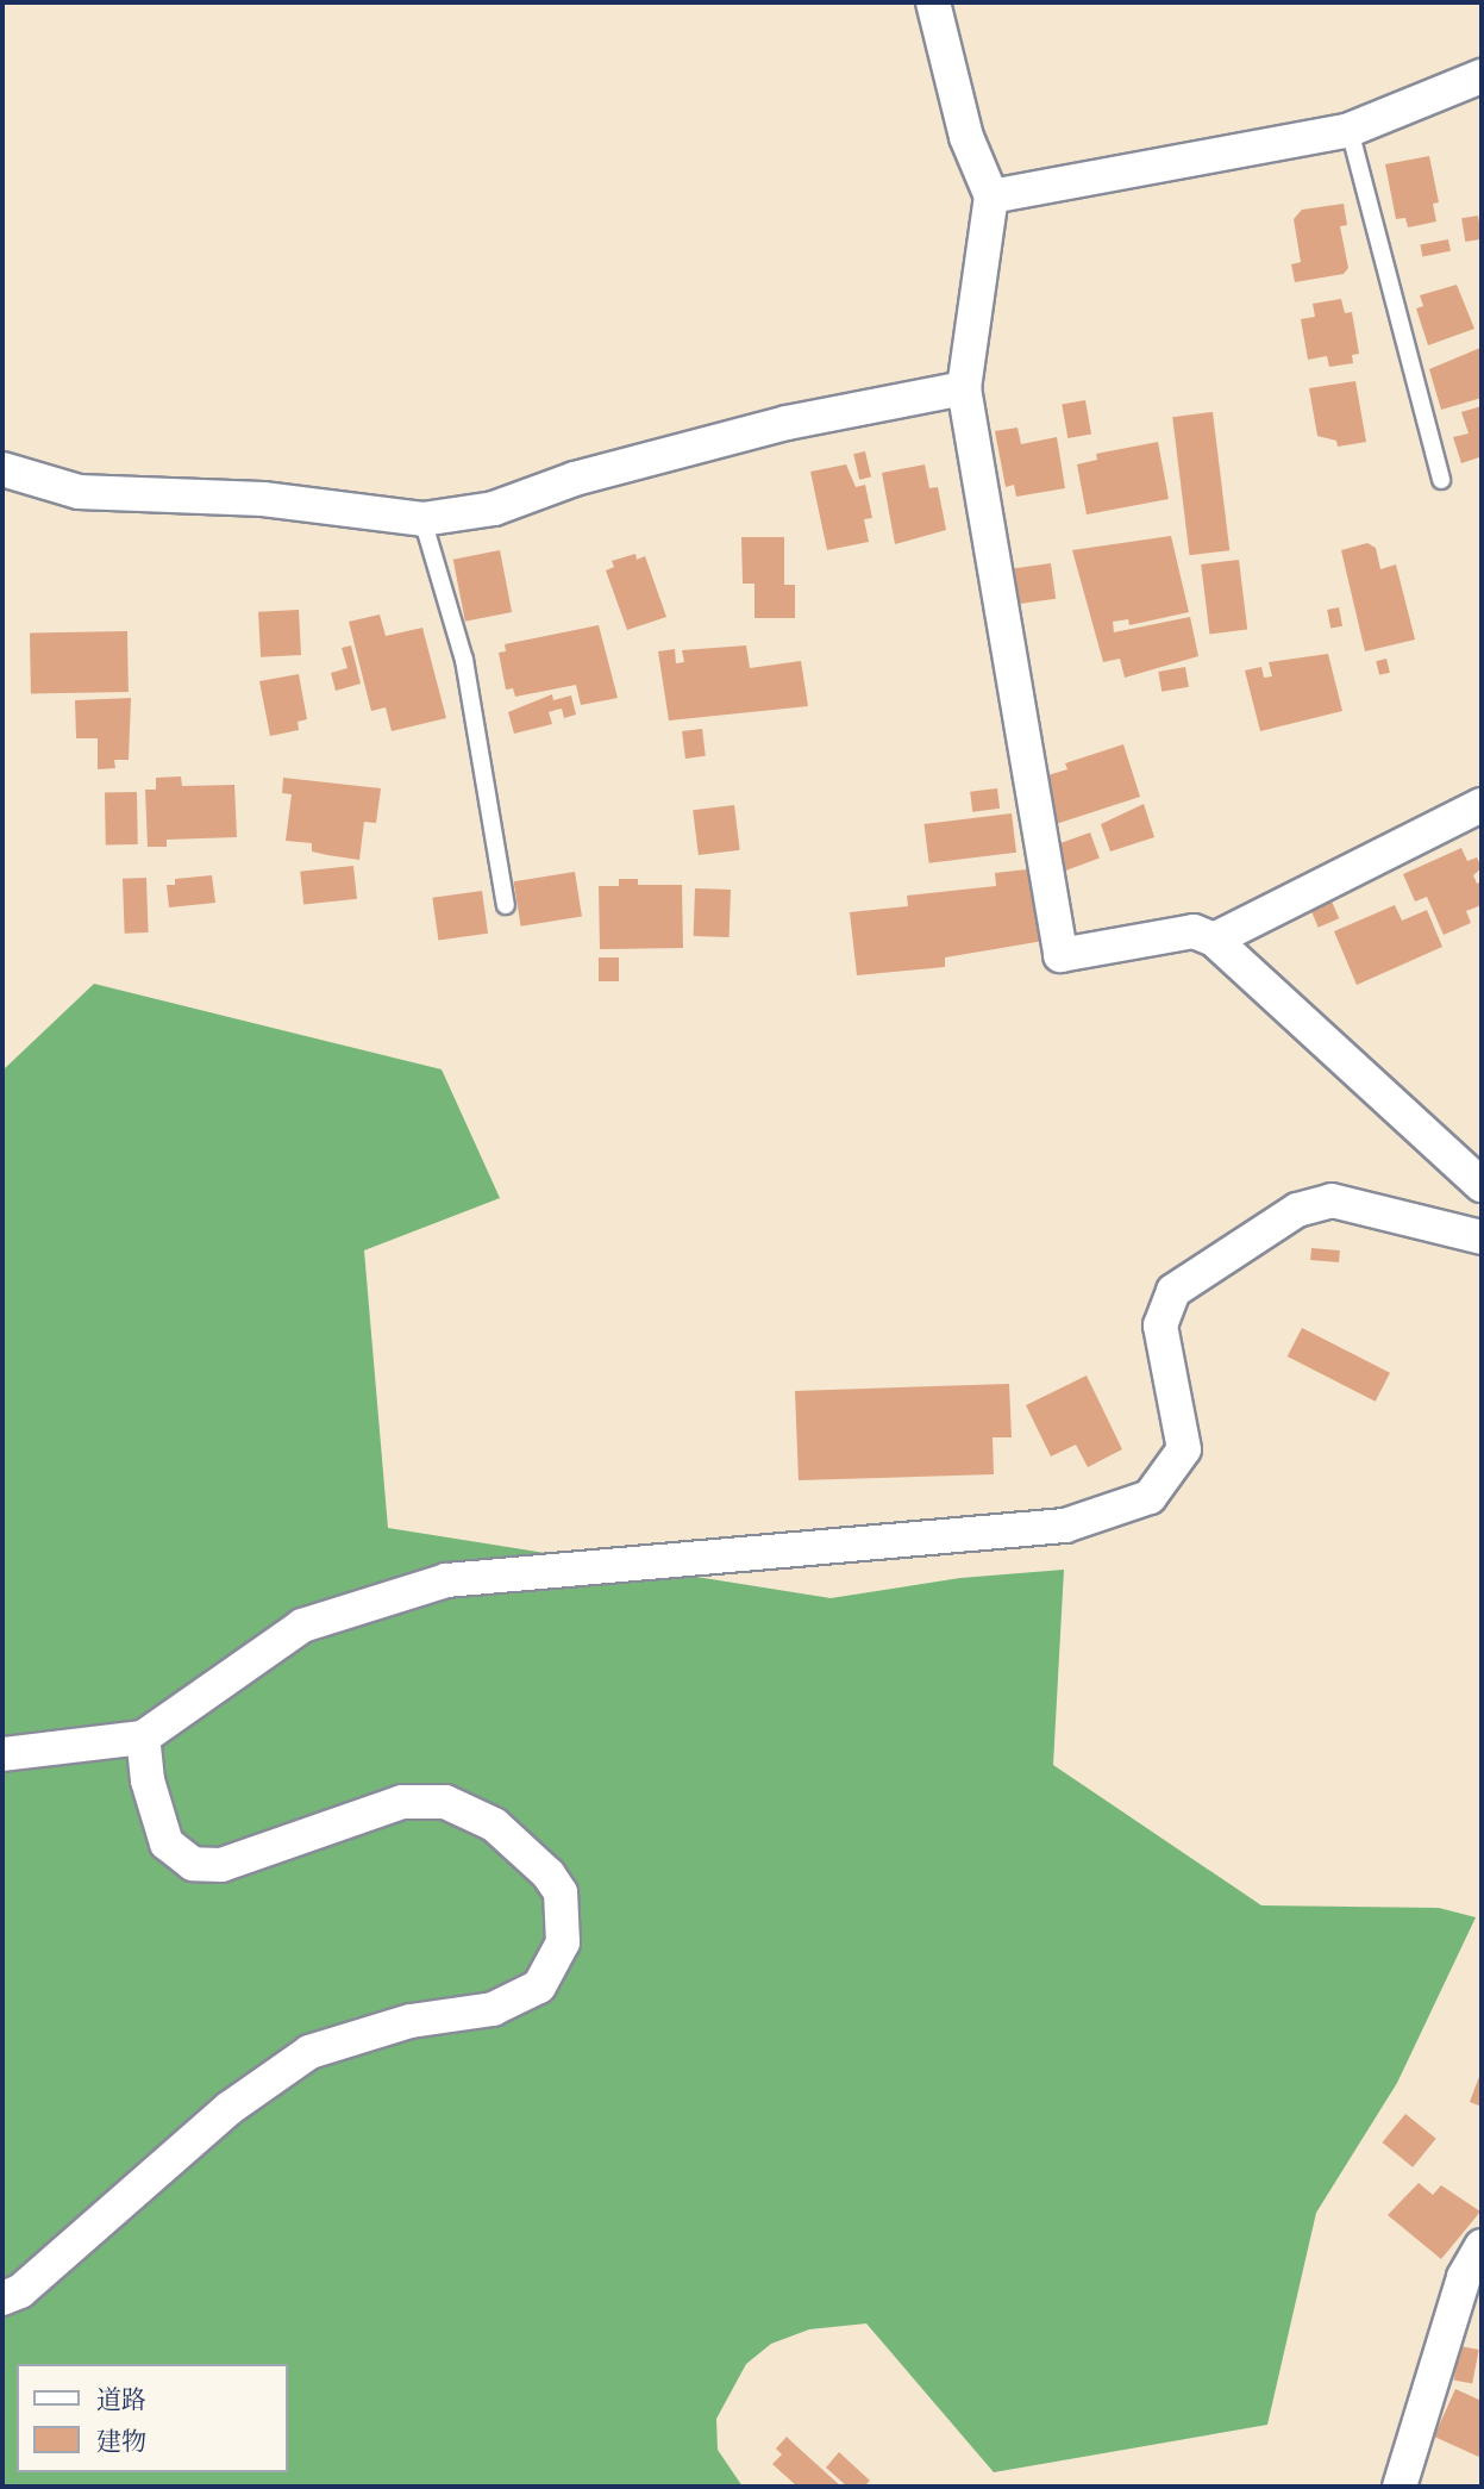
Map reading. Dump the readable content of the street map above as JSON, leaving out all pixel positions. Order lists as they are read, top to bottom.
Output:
{
  "legend": ["道路", "建物"]
}
